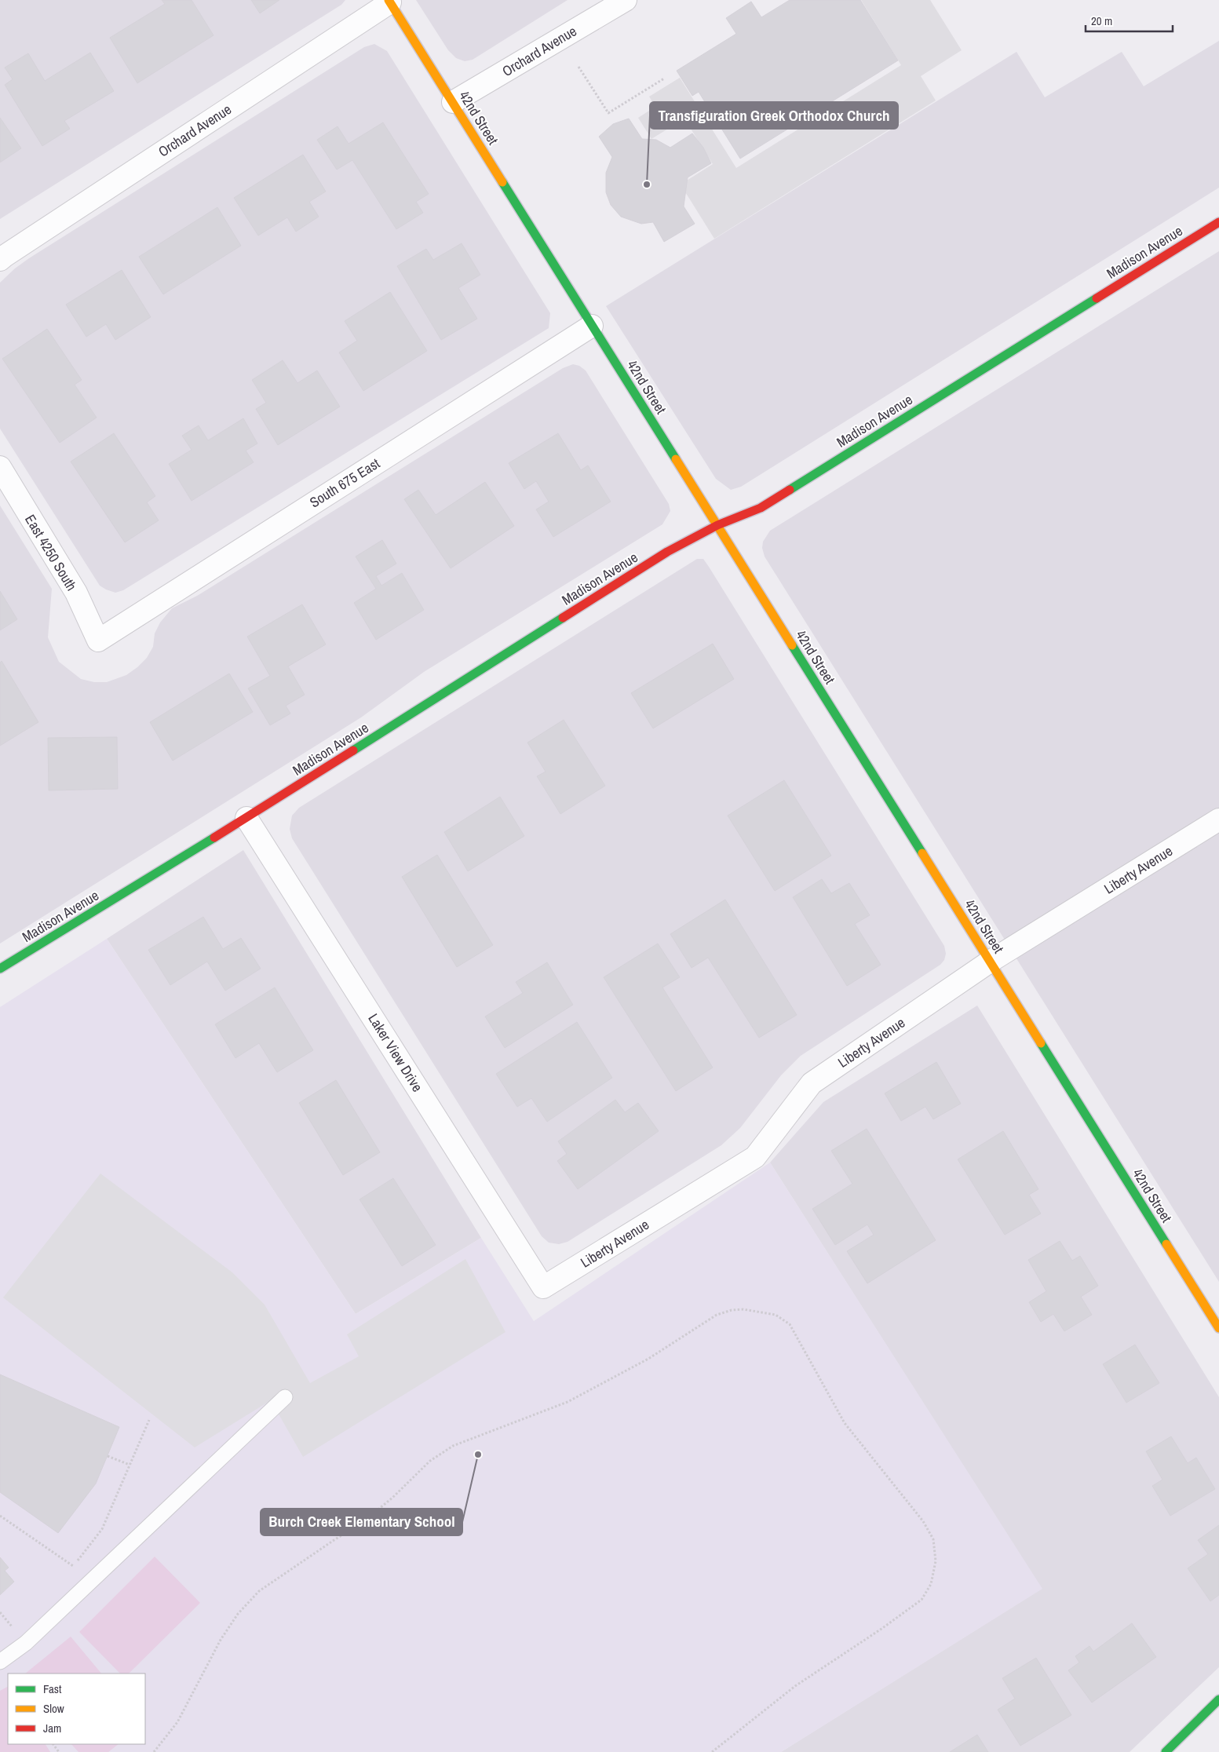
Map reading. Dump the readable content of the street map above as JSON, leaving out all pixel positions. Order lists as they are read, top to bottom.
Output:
{
  "streets": {
    "street": [
      "Orchard Avenue",
      "42nd Street",
      "Madison Avenue",
      "South 675 East",
      "East 4250 South",
      "Liberty Avenue",
      "Laker View Drive"
    ]
  },
  "crossings": [
    ["Orchard Avenue", "42nd Street"],
    ["42nd Street", "Madison Avenue"],
    ["42nd Street", "South 675 East"],
    ["42nd Street", "Liberty Avenue"],
    ["Madison Avenue", "Laker View Drive"],
    ["South 675 East", "East 4250 South"],
    ["Liberty Avenue", "Laker View Drive"]
  ],
  "places": ["Transfiguration Greek Orthodox Church", "Burch Creek Elementary School"],
  "legend": ["Fast", "Slow", "Jam"],
  "scale_bar": "20 m"
}
